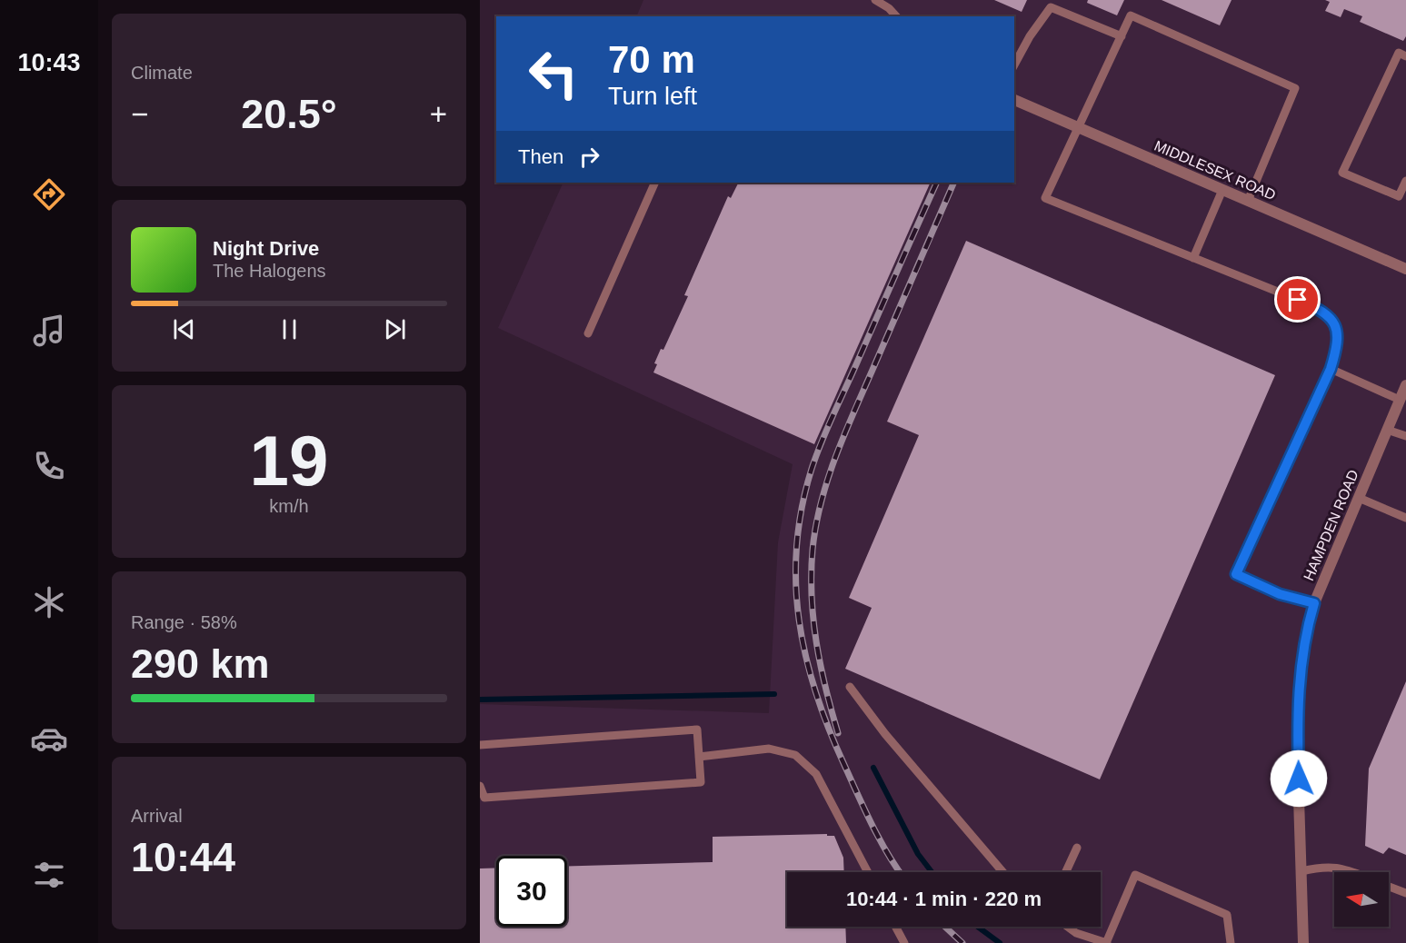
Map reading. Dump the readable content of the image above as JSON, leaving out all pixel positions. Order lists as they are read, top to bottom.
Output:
{
  "streets": {
    "street": ["MIDDLESEX ROAD", "HAMPDEN ROAD"]
  },
  "north": "left",
  "page": {
    "tabs": "10:43",
    "tile": [
      "Climate",
      ["19", "km/h"],
      ["Range · 58%", "290 km"],
      ["Arrival", "10:44"]
    ],
    "turn": ["70 m", "Turn left"],
    "heat": ["−", "20.5°", "+"],
    "then": "Then",
    "song": ["Night Drive", "The Halogens"],
    "limit": "30",
    "trip": "10:44 · 1 min · 220 m"
  }
}
